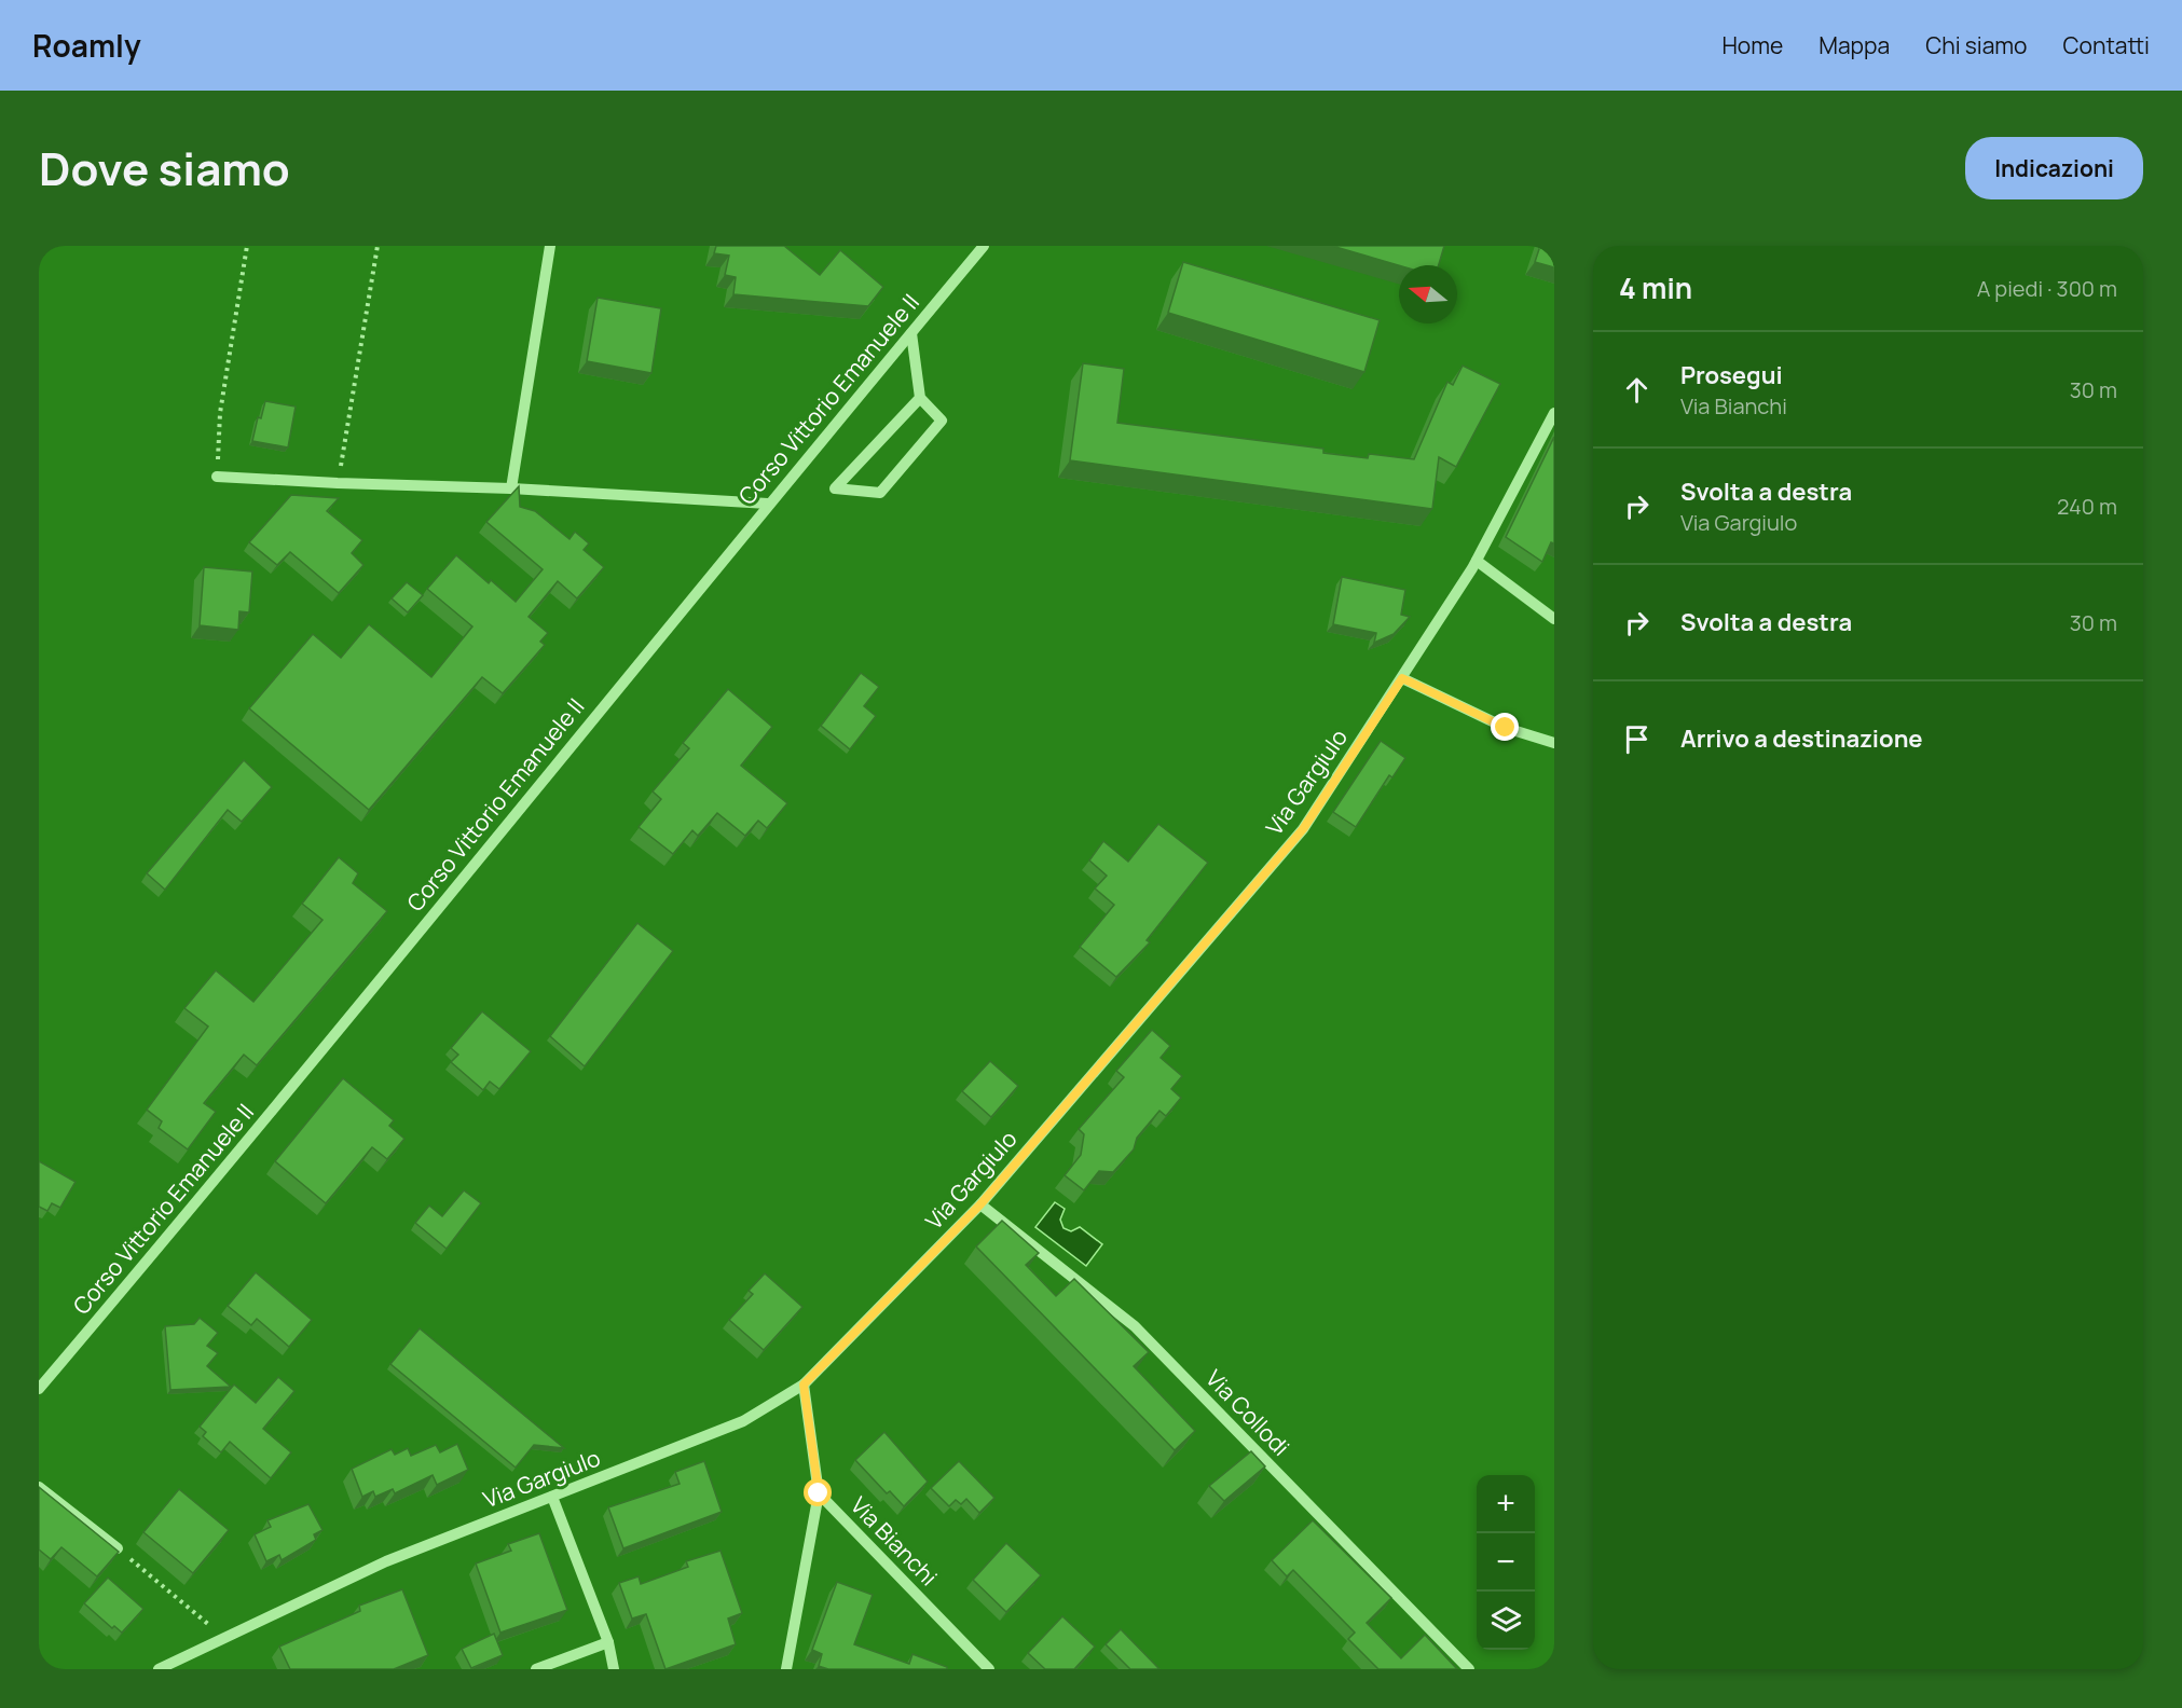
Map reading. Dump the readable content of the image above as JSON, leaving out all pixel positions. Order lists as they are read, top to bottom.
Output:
{
  "streets": {
    "street": [
      "Corso Vittorio Emanuele II",
      "Via Gargiulo",
      "Via Collodi",
      "Via Bianchi"
    ]
  },
  "crossings": [
    ["Via Gargiulo", "Via Collodi"],
    ["Via Gargiulo", "Via Bianchi"]
  ],
  "north": "left",
  "page": {
    "header": "Roamly",
    "nav": [
      "Home",
      "Mappa",
      "Chi siamo",
      "Contatti"
    ],
    "title": "Dove siamo",
    "buttons": "Indicazioni",
    "heading": ["4 min", "A piedi · 300 m"],
    "list": [
      ["Prosegui", "Via Bianchi", "30 m"],
      ["Svolta a destra", "Via Gargiulo", "240 m"],
      ["Svolta a destra", "30 m"],
      "Arrivo a destinazione"
    ],
    "map_buttons": ["+", "−"]
  }
}
